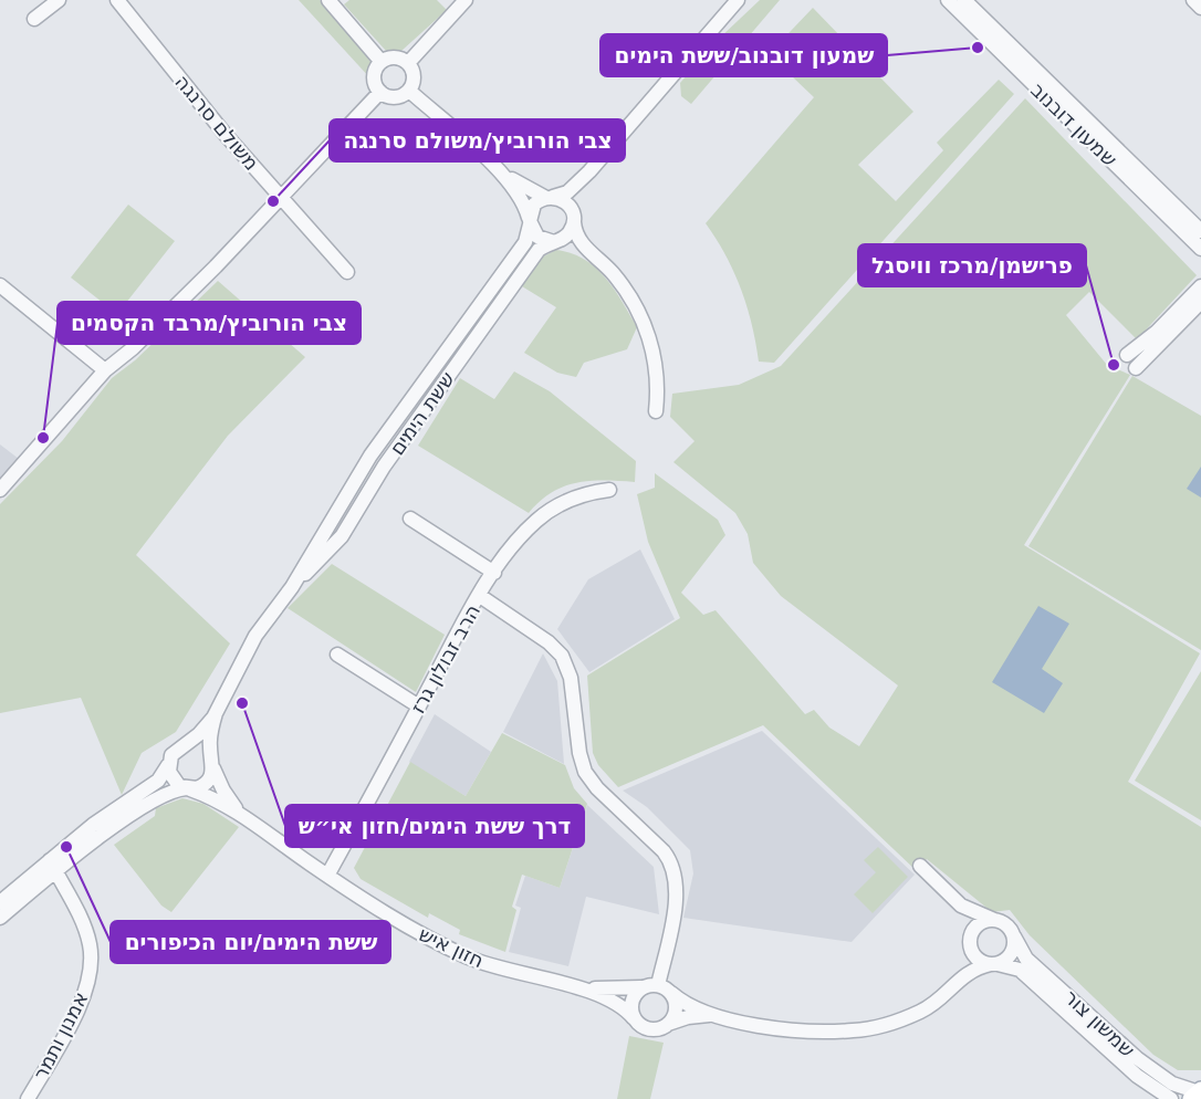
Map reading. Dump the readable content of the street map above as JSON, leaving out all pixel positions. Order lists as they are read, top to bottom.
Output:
{
  "streets": {
    "street": [
      "משולם סרנגה",
      "שמעון דובנוב",
      "ששת הימים",
      "הרב זבולון גרז",
      "חזון איש",
      "שמשון צור",
      "אמנון ותמר"
    ]
  },
  "crossings": [
    ["ששת הימים", "חזון איש"],
    ["הרב זבולון גרז", "חזון איש"]
  ],
  "places": [
    "שמעון דובנוב/ששת הימים",
    "צבי הורוביץ/משולם סרנגה",
    "פרישמן/מרכז וויסגל",
    "צבי הורוביץ/מרבד הקסמים",
    "דרך ששת הימים/חזון אי״ש",
    "ששת הימים/יום הכיפורים"
  ]
}
